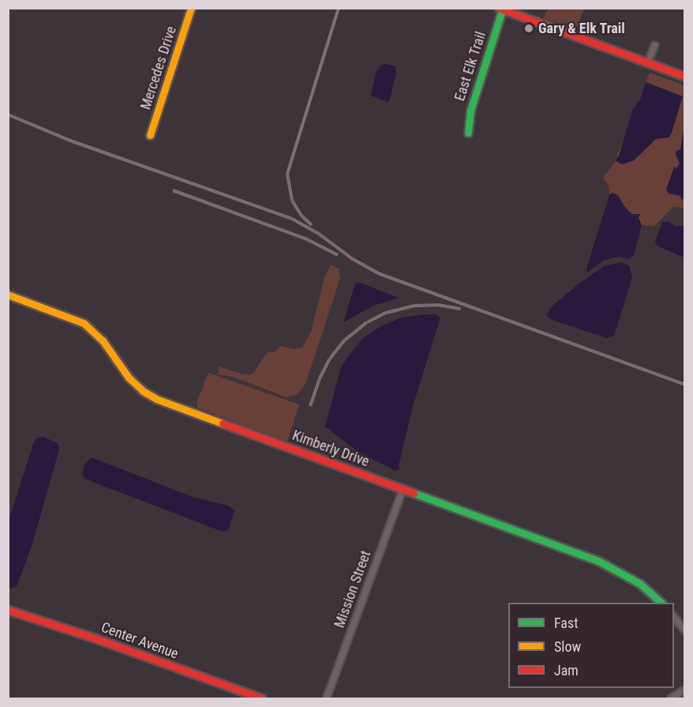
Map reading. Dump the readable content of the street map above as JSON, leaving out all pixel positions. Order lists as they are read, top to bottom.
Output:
{
  "streets": {
    "street": [
      "East Elk Trail",
      "Mercedes Drive",
      "Kimberly Drive",
      "Mission Street",
      "Center Avenue"
    ]
  },
  "crossings": [
    ["Kimberly Drive", "Mission Street"]
  ],
  "places": ["Gary & Elk Trail"],
  "legend": ["Fast", "Slow", "Jam"]
}
